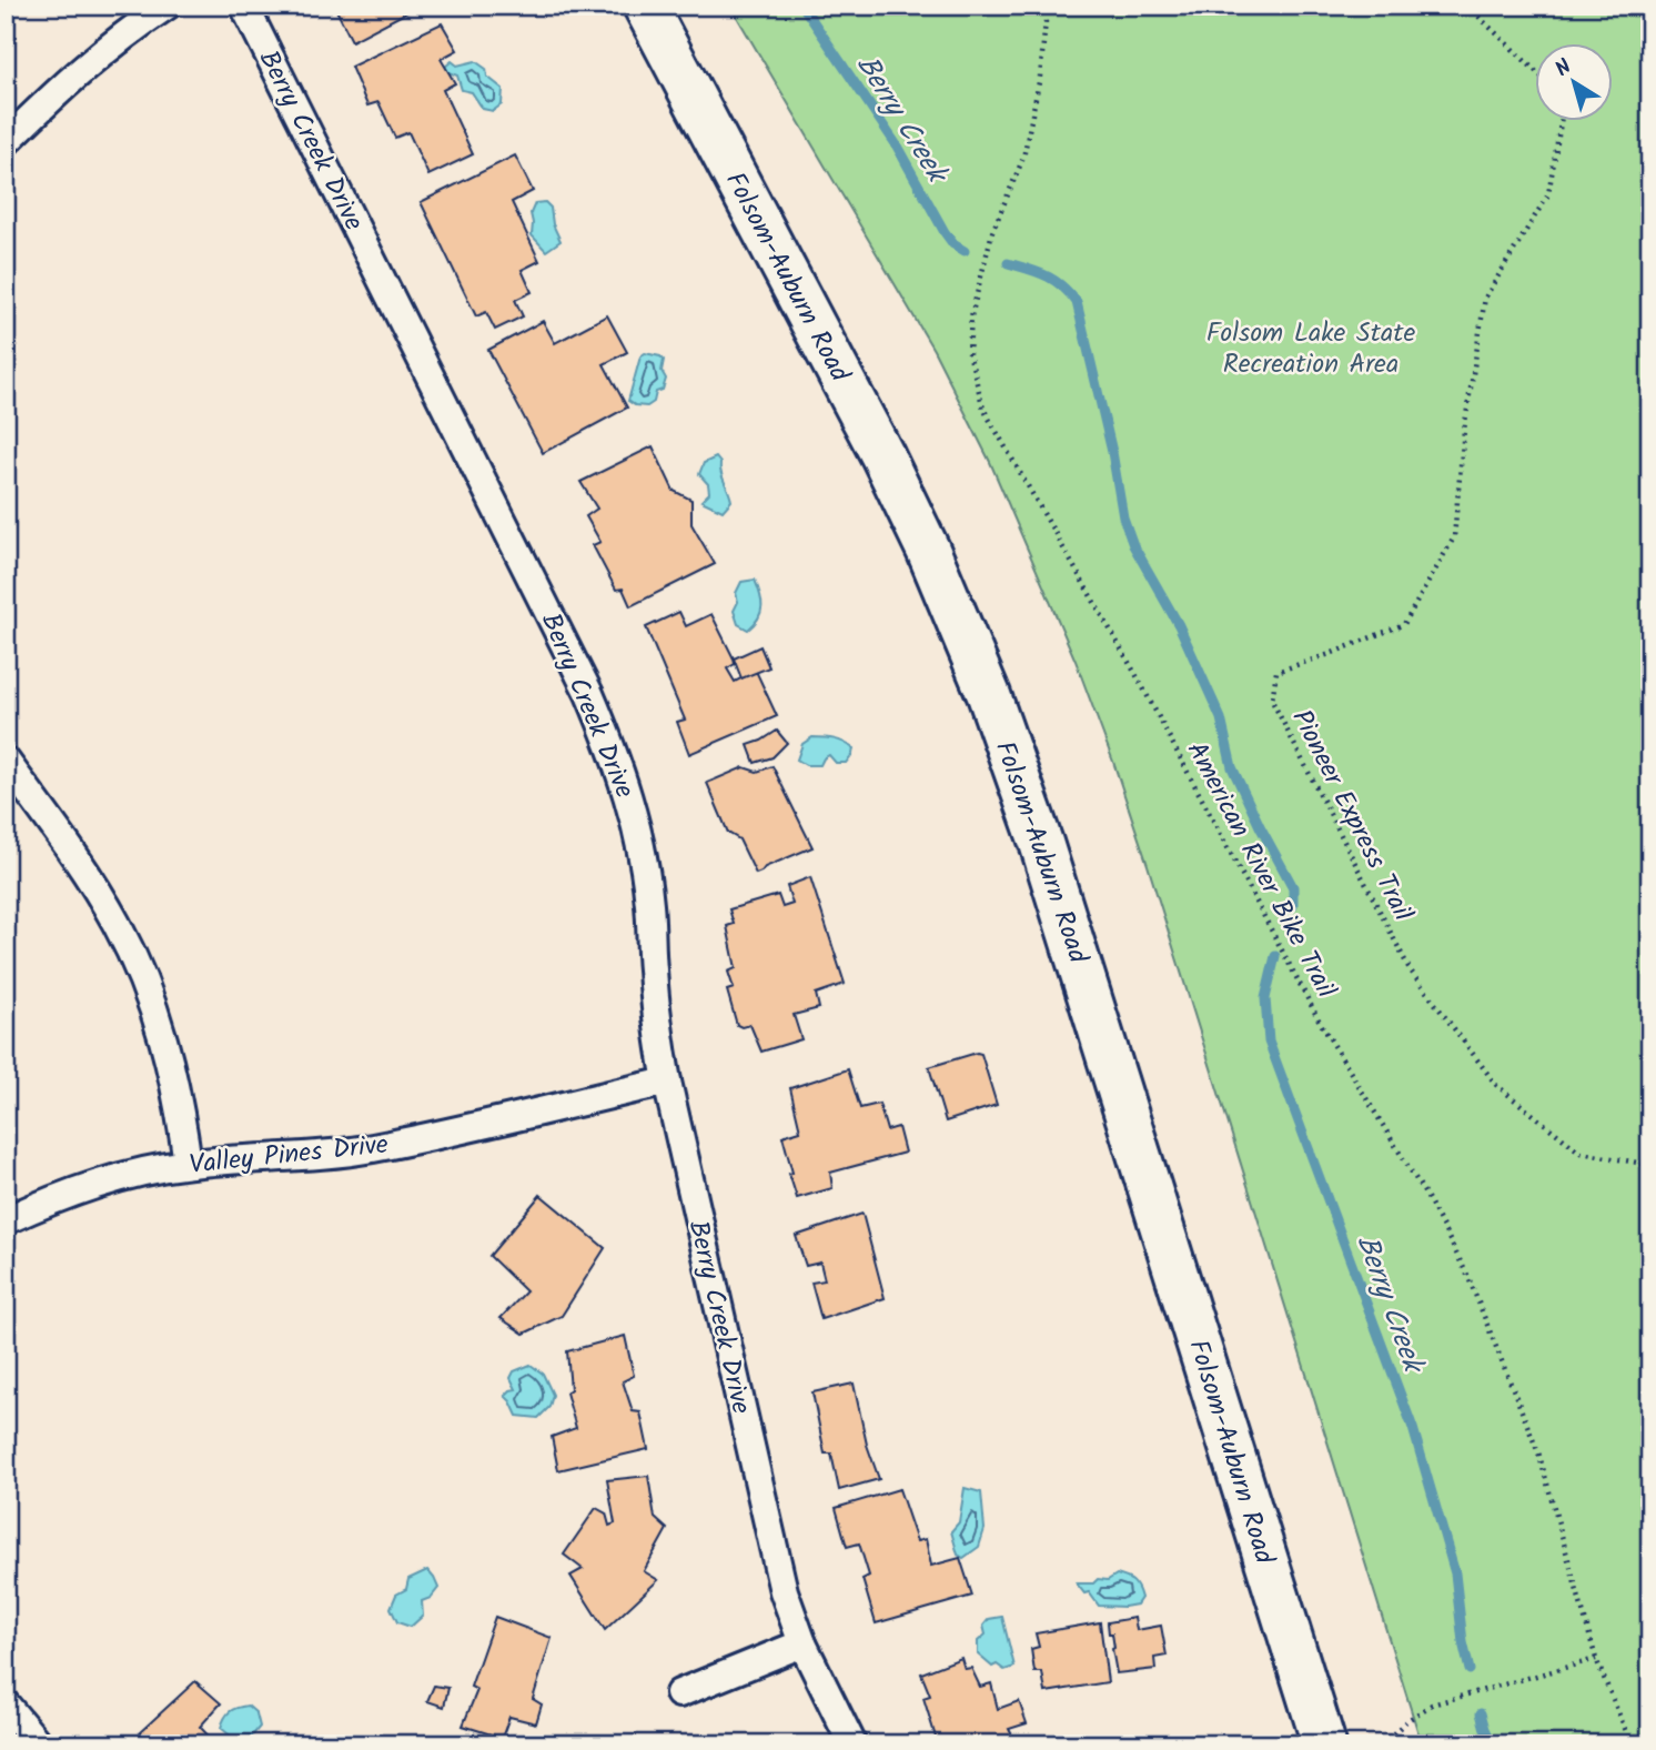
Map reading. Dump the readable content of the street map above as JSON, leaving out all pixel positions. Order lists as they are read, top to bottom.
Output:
{
  "streets": {
    "main road": ["Folsom-Auburn Road"],
    "street": ["Berry Creek Drive", "Valley Pines Drive"],
    "path": ["Pioneer Express Trail", "American River Bike Trail"]
  },
  "crossings": [
    ["Berry Creek Drive", "Valley Pines Drive"]
  ],
  "water": ["Berry Creek"],
  "parks": ["Folsom Lake State Recreation Area"],
  "north": "top left"
}
